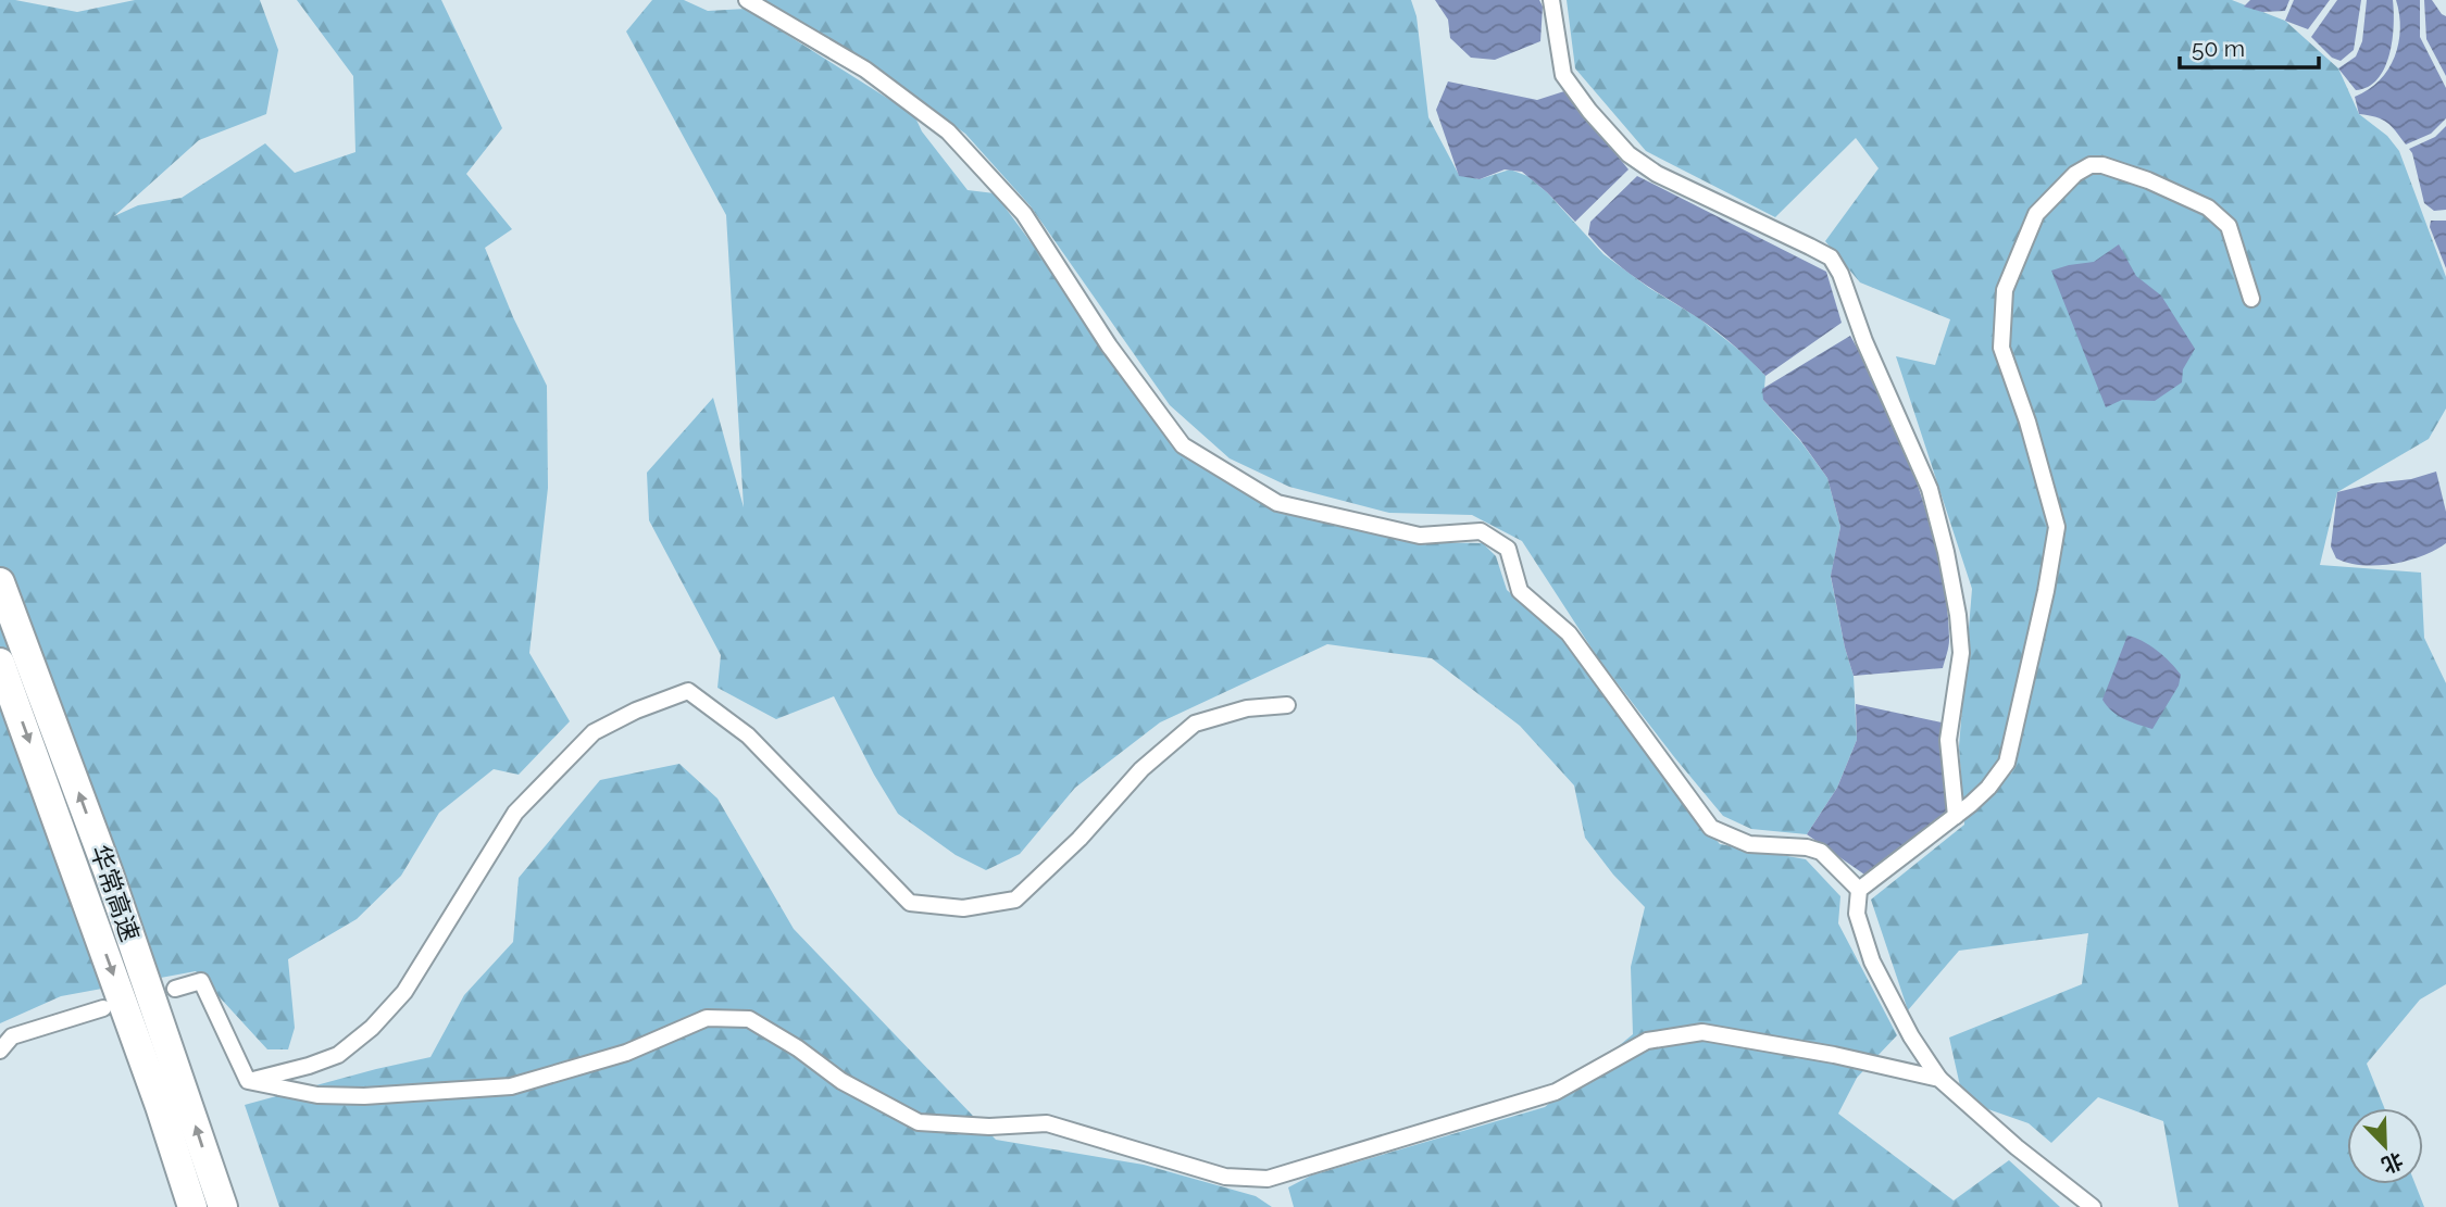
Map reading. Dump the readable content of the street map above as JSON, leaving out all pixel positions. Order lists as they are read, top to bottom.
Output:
{
  "streets": {
    "highway": ["华常高速"]
  },
  "scale_bar": "50 m",
  "north": "bottom right"
}
